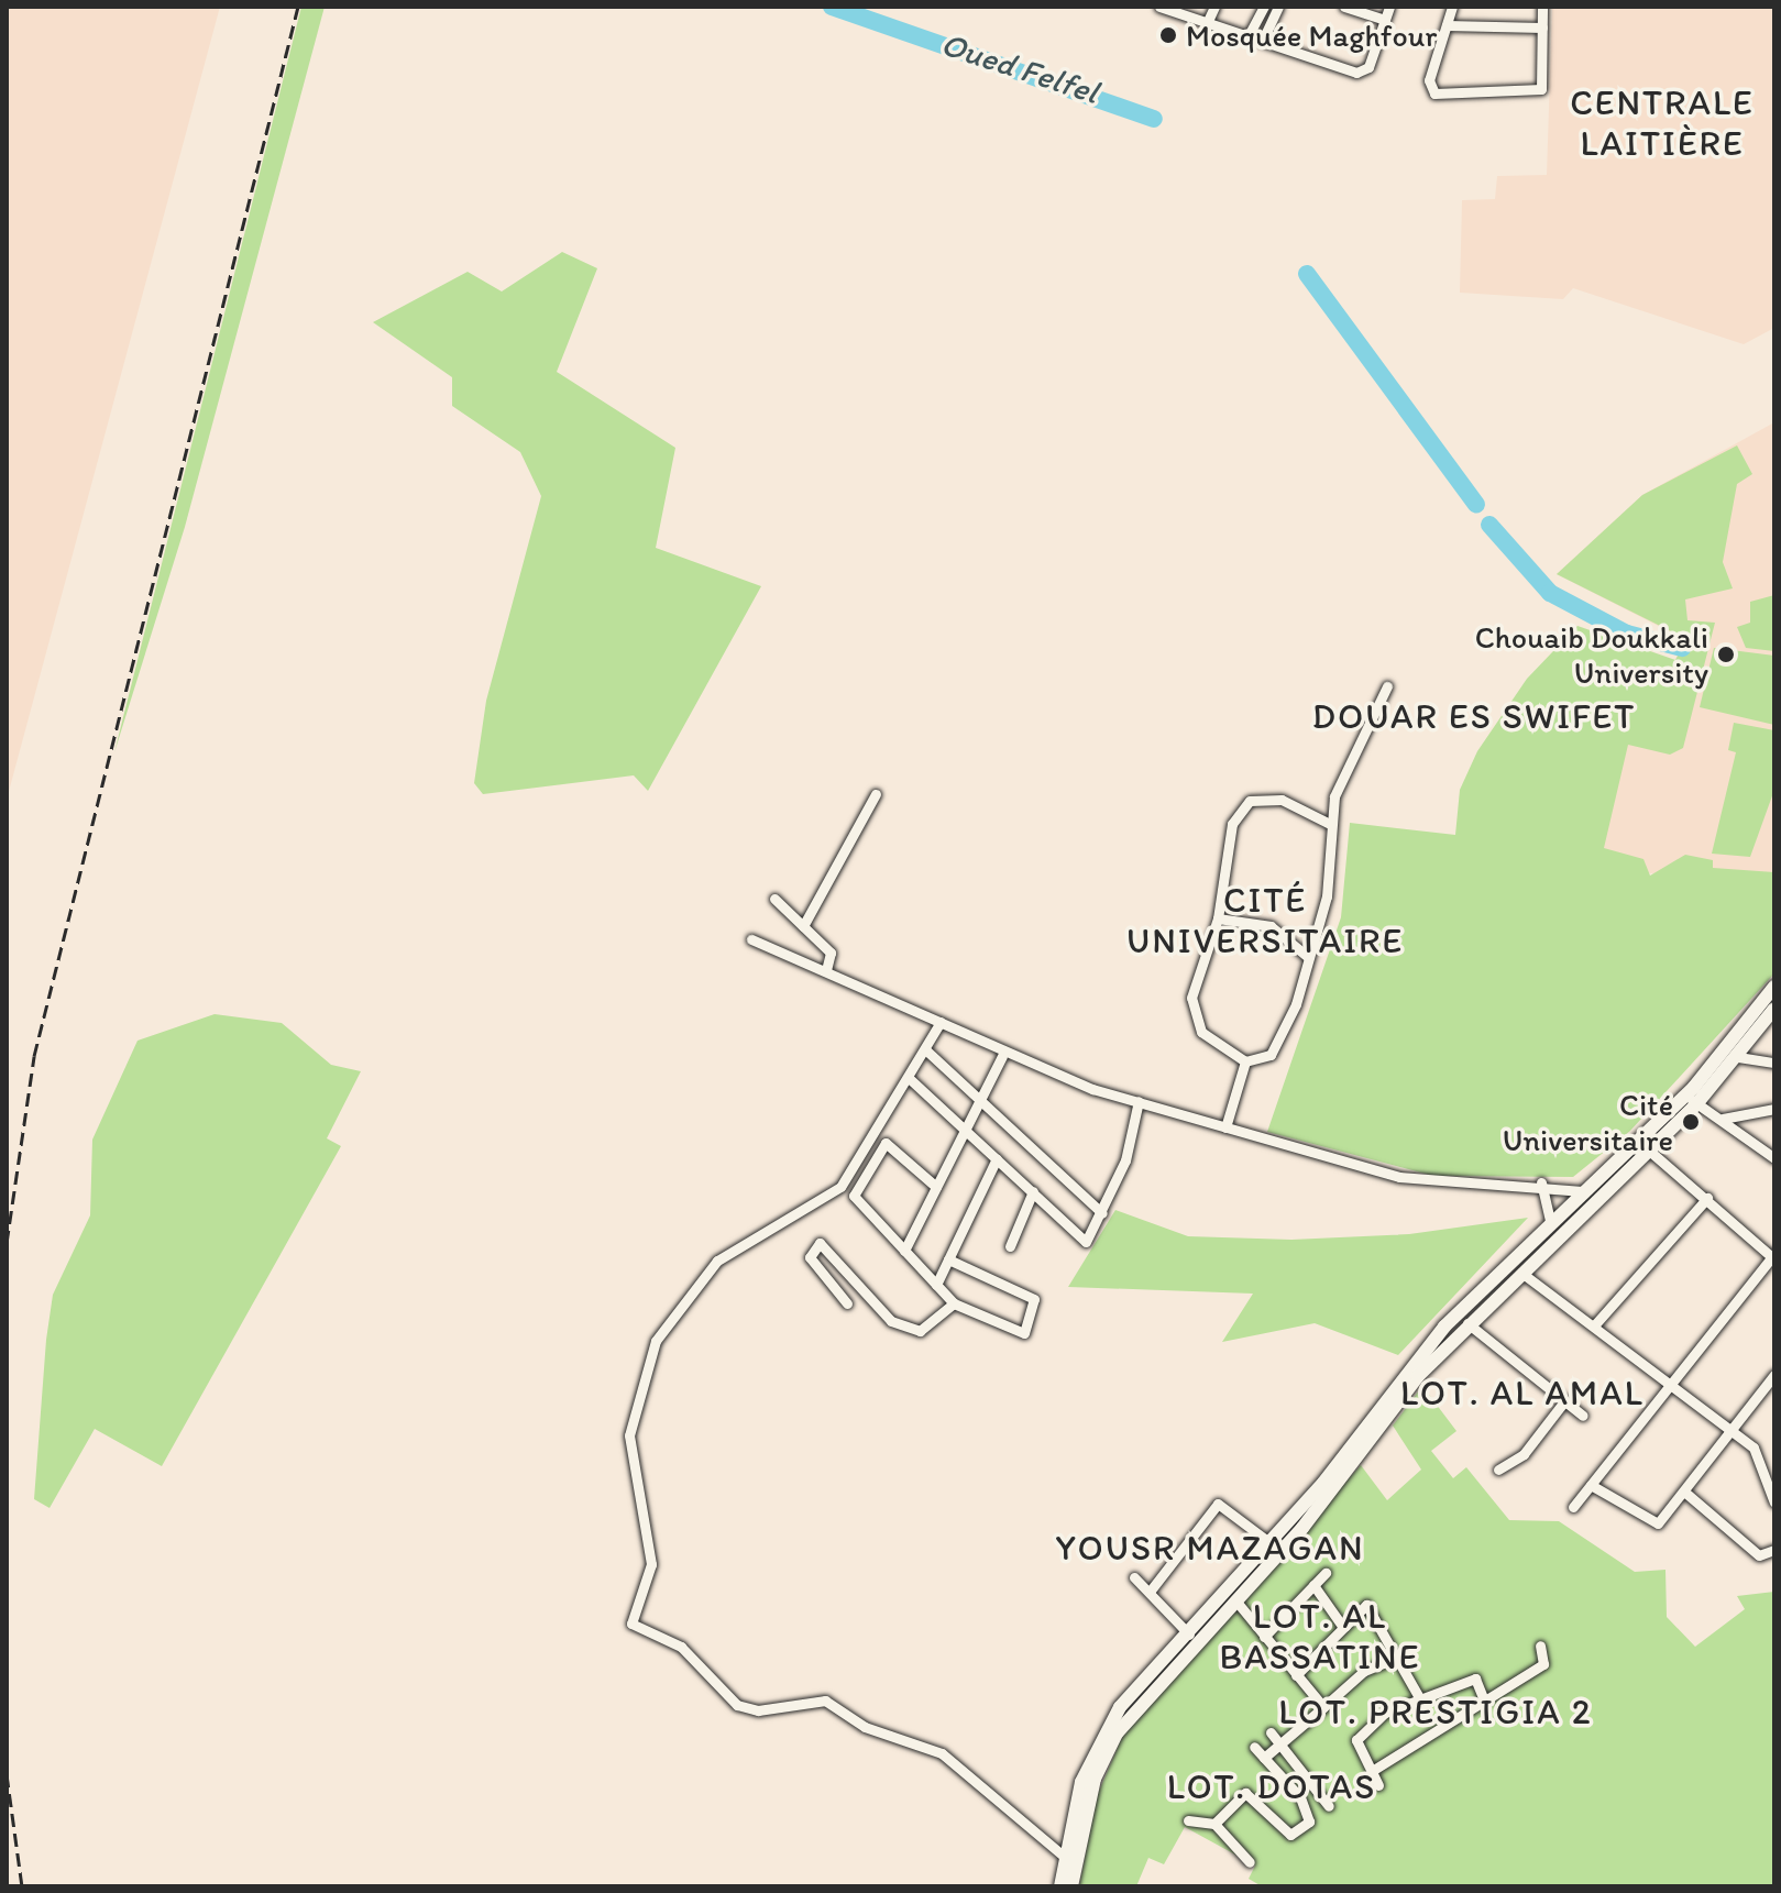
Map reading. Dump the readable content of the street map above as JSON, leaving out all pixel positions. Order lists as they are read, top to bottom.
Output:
{
  "districts": [
    "CENTRALE LAITIÈRE",
    "DOUAR ES SWIFET",
    "CITÉ UNIVERSITAIRE",
    "LOT. AL AMAL",
    "YOUSR MAZAGAN",
    "LOT. AL BASSATINE",
    "LOT. PRESTIGIA 2",
    "LOT. DOTAS"
  ],
  "water": ["Oued Felfel"],
  "places": ["Mosquée Maghfour", "Chouaib Doukkali University", "Cité Universitaire"]
}
